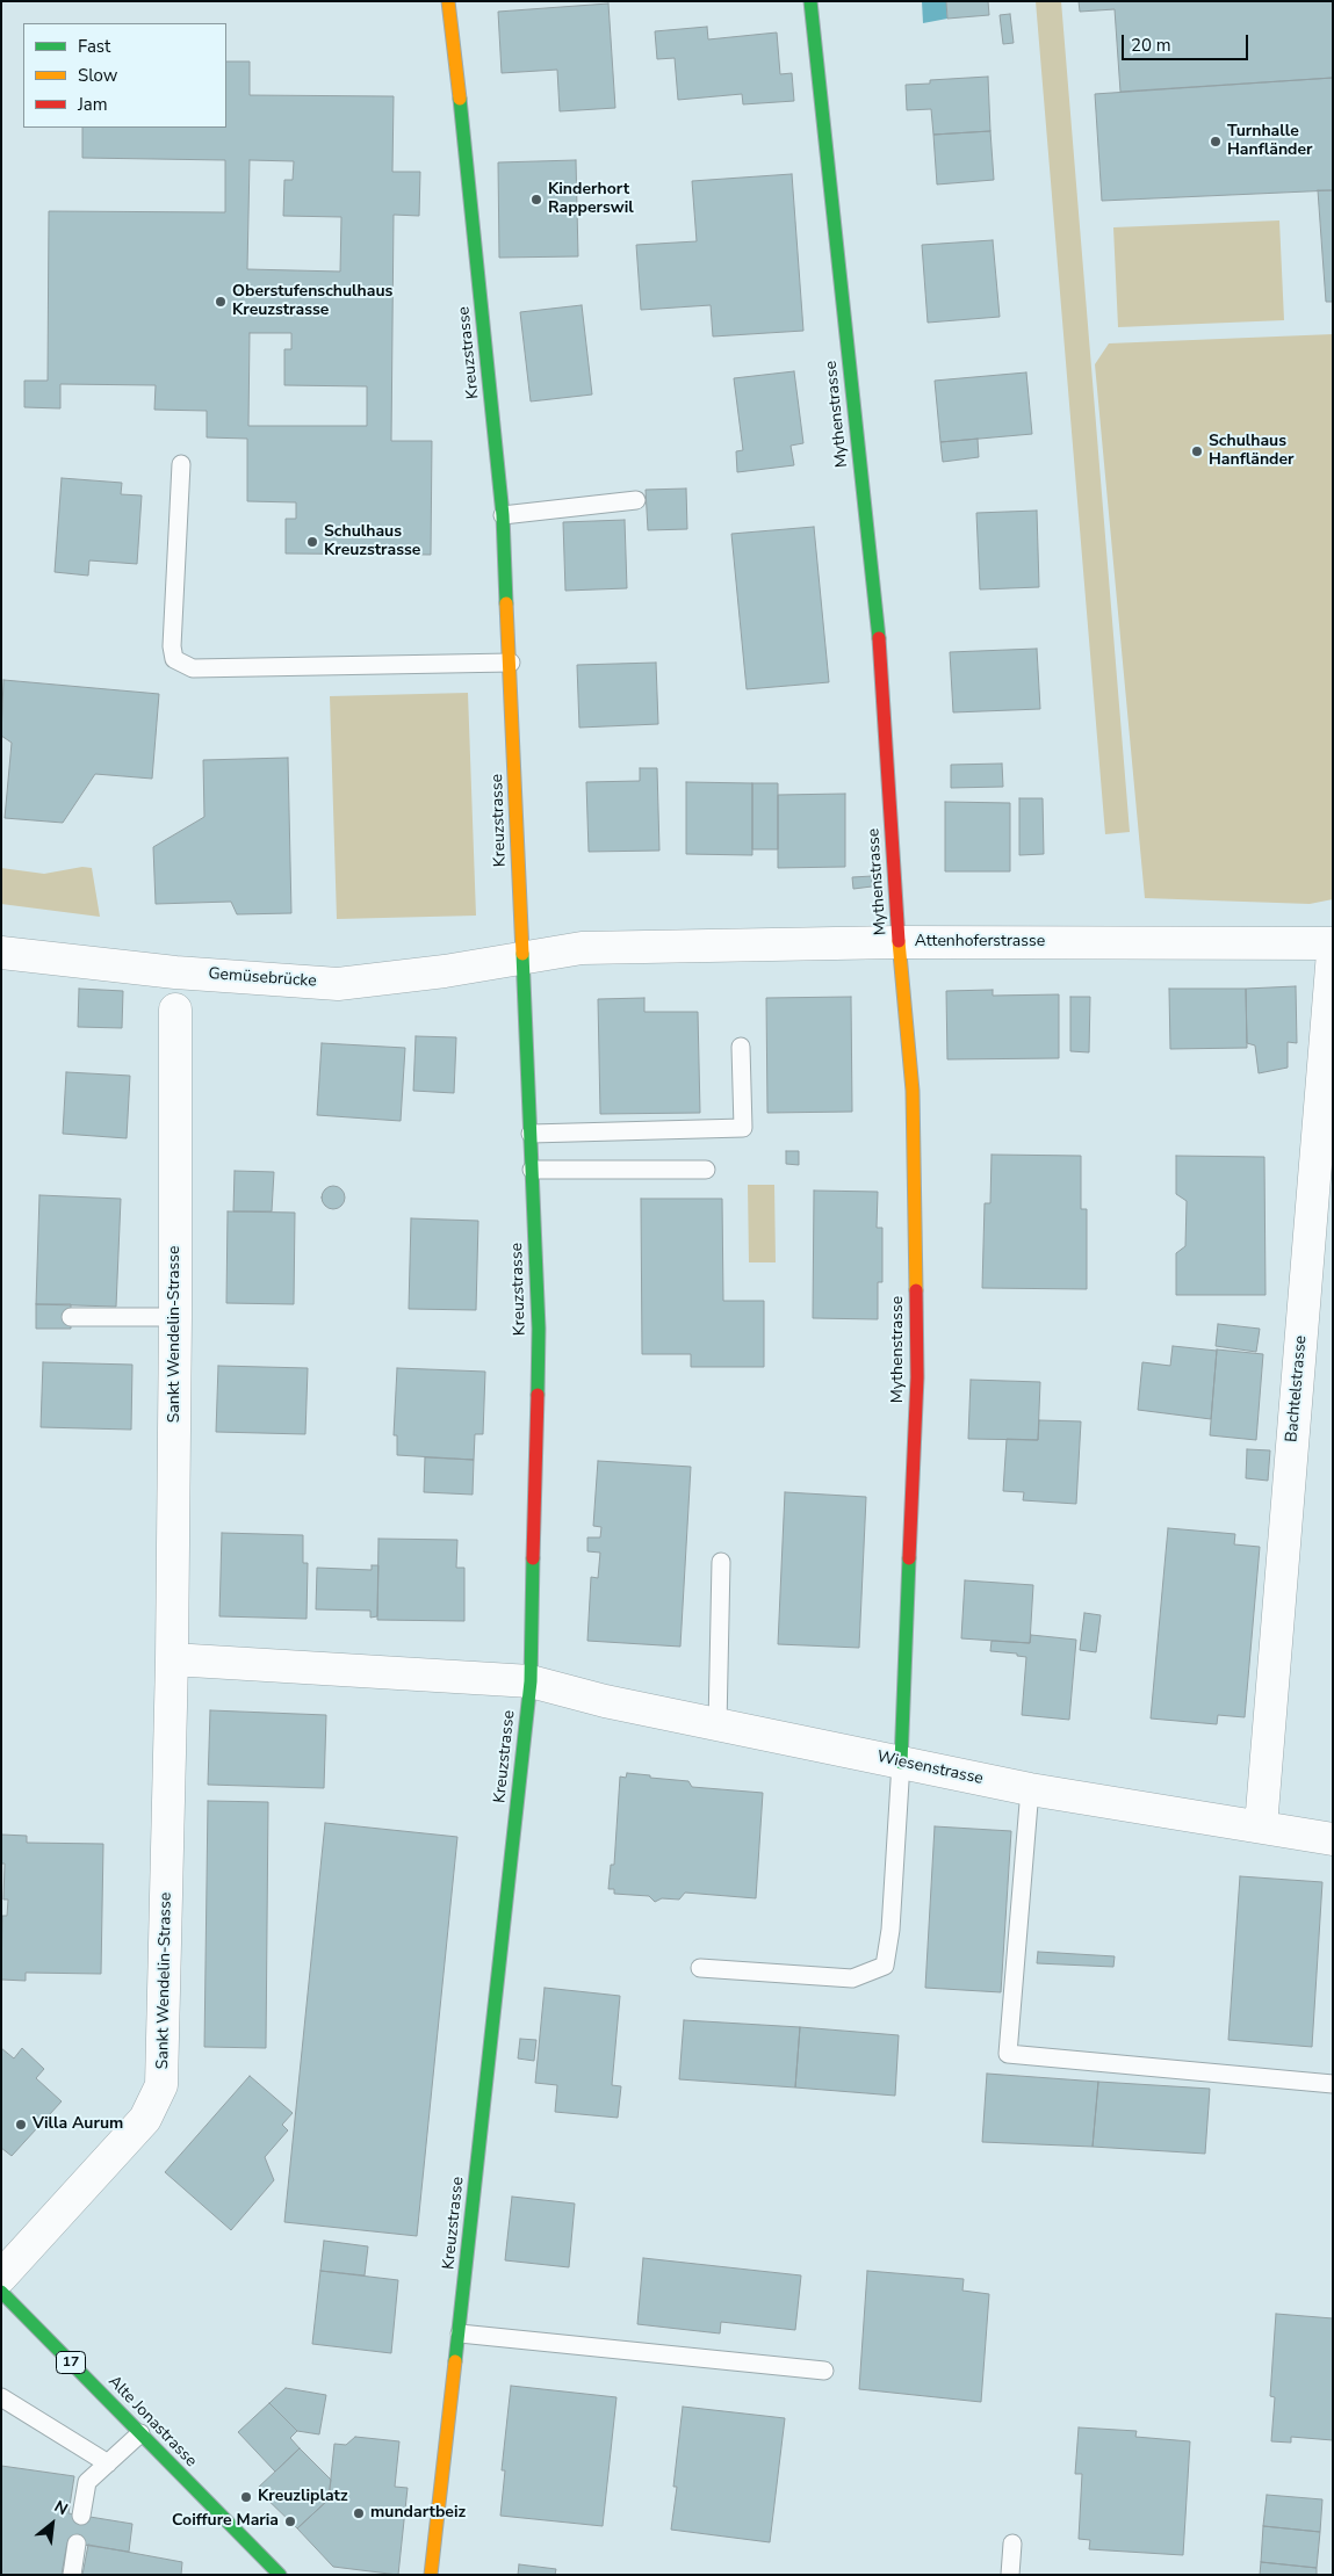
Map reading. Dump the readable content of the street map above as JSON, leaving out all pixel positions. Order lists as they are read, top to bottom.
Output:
{
  "streets": {
    "street": [
      "Kreuzstrasse",
      "Mythenstrasse",
      "Attenhoferstrasse",
      "Gemüsebrücke",
      "Sankt Wendelin-Strasse",
      "Bachtelstrasse",
      "Wiesenstrasse",
      "17",
      "Alte Jonastrasse"
    ]
  },
  "crossings": [
    ["Kreuzstrasse", "Attenhoferstrasse"],
    ["Kreuzstrasse", "Gemüsebrücke"],
    ["Kreuzstrasse", "Wiesenstrasse"],
    ["Mythenstrasse", "Attenhoferstrasse"],
    ["Mythenstrasse", "Wiesenstrasse"],
    ["Attenhoferstrasse", "Gemüsebrücke"],
    ["Bachtelstrasse", "Wiesenstrasse"]
  ],
  "places": [
    "Turnhalle Hanfländer",
    "Kinderhort Rapperswil",
    "Oberstufenschulhaus Kreuzstrasse",
    "Schulhaus Hanfländer",
    "Schulhaus Kreuzstrasse",
    "Villa Aurum",
    "Kreuzliplatz",
    "mundartbeiz",
    "Coiffure Maria"
  ],
  "legend": ["Fast", "Slow", "Jam"],
  "scale_bar": "20 m",
  "north": "top right"
}
